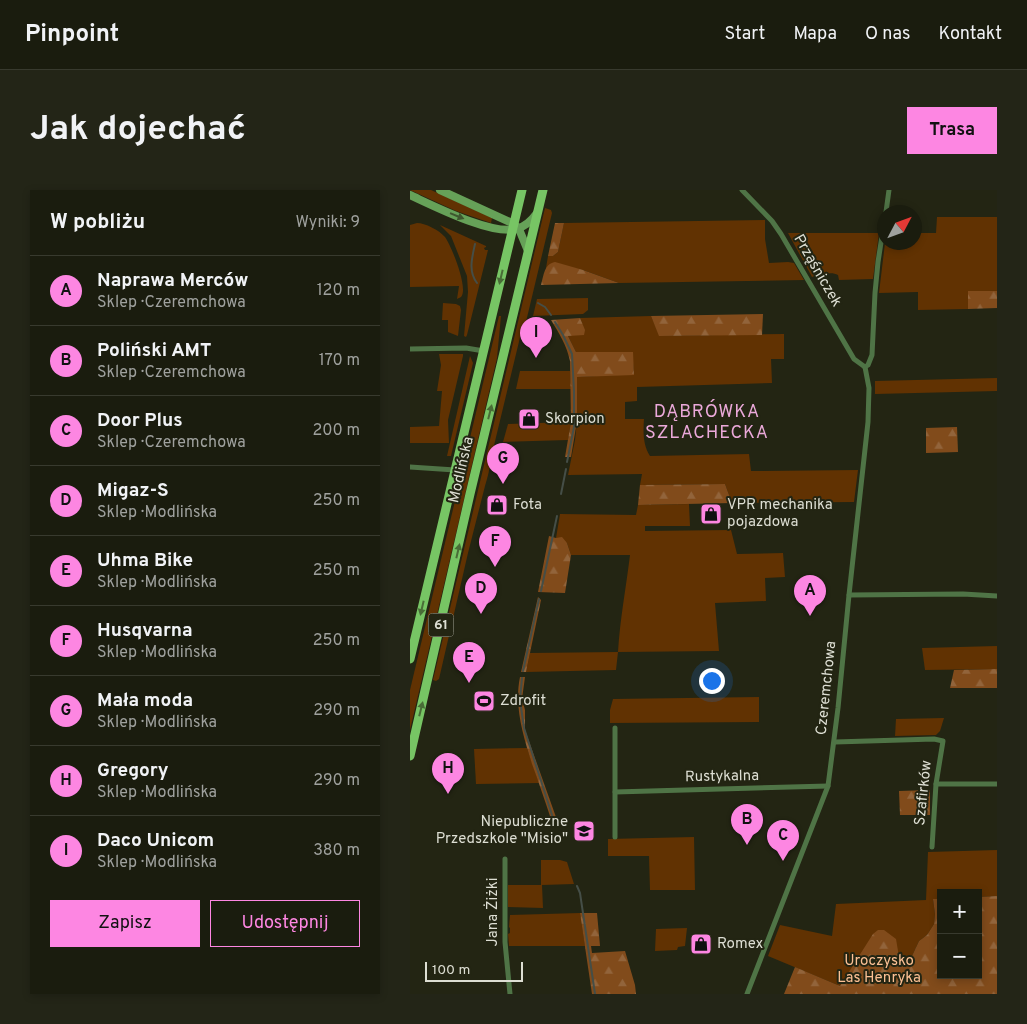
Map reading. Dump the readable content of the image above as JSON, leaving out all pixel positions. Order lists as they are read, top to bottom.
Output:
{
  "streets": {
    "main road": ["Modlińska", "61"],
    "street": [
      "Prząśniczek",
      "Czeremchowa",
      "Rustykalna",
      "Szafirków",
      "Jana Żiżki"
    ]
  },
  "crossings": [
    ["Prząśniczek", "Czeremchowa"],
    ["Czeremchowa", "Rustykalna"],
    ["Czeremchowa", "Szafirków"]
  ],
  "districts": ["DĄBRÓWKA SZLACHECKA"],
  "parks": ["Uroczysko Las Henryka"],
  "places": {
    "shop": [
      "Skorpion",
      "Fota",
      "VPR mechanika pojazdowa",
      "Romex"
    ],
    "sports": ["Zdrofit"],
    "school or university": ["Niepubliczne Przedszkole \"Misio\""]
  },
  "scale_bar": "100 m",
  "north": "top right",
  "page": {
    "header": "Pinpoint",
    "nav": [
      "Start",
      "Mapa",
      "O nas",
      "Kontakt"
    ],
    "buttons": [
      "Trasa",
      ["Zapisz", "Udostępnij"]
    ],
    "title": "Jak dojechać",
    "heading": ["W pobliżu", "Wyniki: 9"],
    "list": [
      {
        "mark": "A",
        "name": "Naprawa Merców",
        "note": "Sklep · Czeremchowa",
        "value": "120 m"
      },
      {
        "mark": "B",
        "name": "Poliński AMT",
        "note": "Sklep · Czeremchowa",
        "value": "170 m"
      },
      {
        "mark": "C",
        "name": "Door Plus",
        "note": "Sklep · Czeremchowa",
        "value": "200 m"
      },
      {
        "mark": "D",
        "name": "Migaz-S",
        "note": "Sklep · Modlińska",
        "value": "250 m"
      },
      {
        "mark": "E",
        "name": "Uhma Bike",
        "note": "Sklep · Modlińska",
        "value": "250 m"
      },
      {
        "mark": "F",
        "name": "Husqvarna",
        "note": "Sklep · Modlińska",
        "value": "250 m"
      },
      {
        "mark": "G",
        "name": "Mała moda",
        "note": "Sklep · Modlińska",
        "value": "290 m"
      },
      {
        "mark": "H",
        "name": "Gregory",
        "note": "Sklep · Modlińska",
        "value": "290 m"
      },
      {
        "mark": "I",
        "name": "Daco Unicom",
        "note": "Sklep · Modlińska",
        "value": "380 m"
      }
    ],
    "pins": [
      "I",
      "G",
      "F",
      "D",
      "A",
      "E",
      "H",
      "B",
      "C"
    ],
    "map_buttons": ["+", "−"],
    "scale": "100 m"
  }
}
